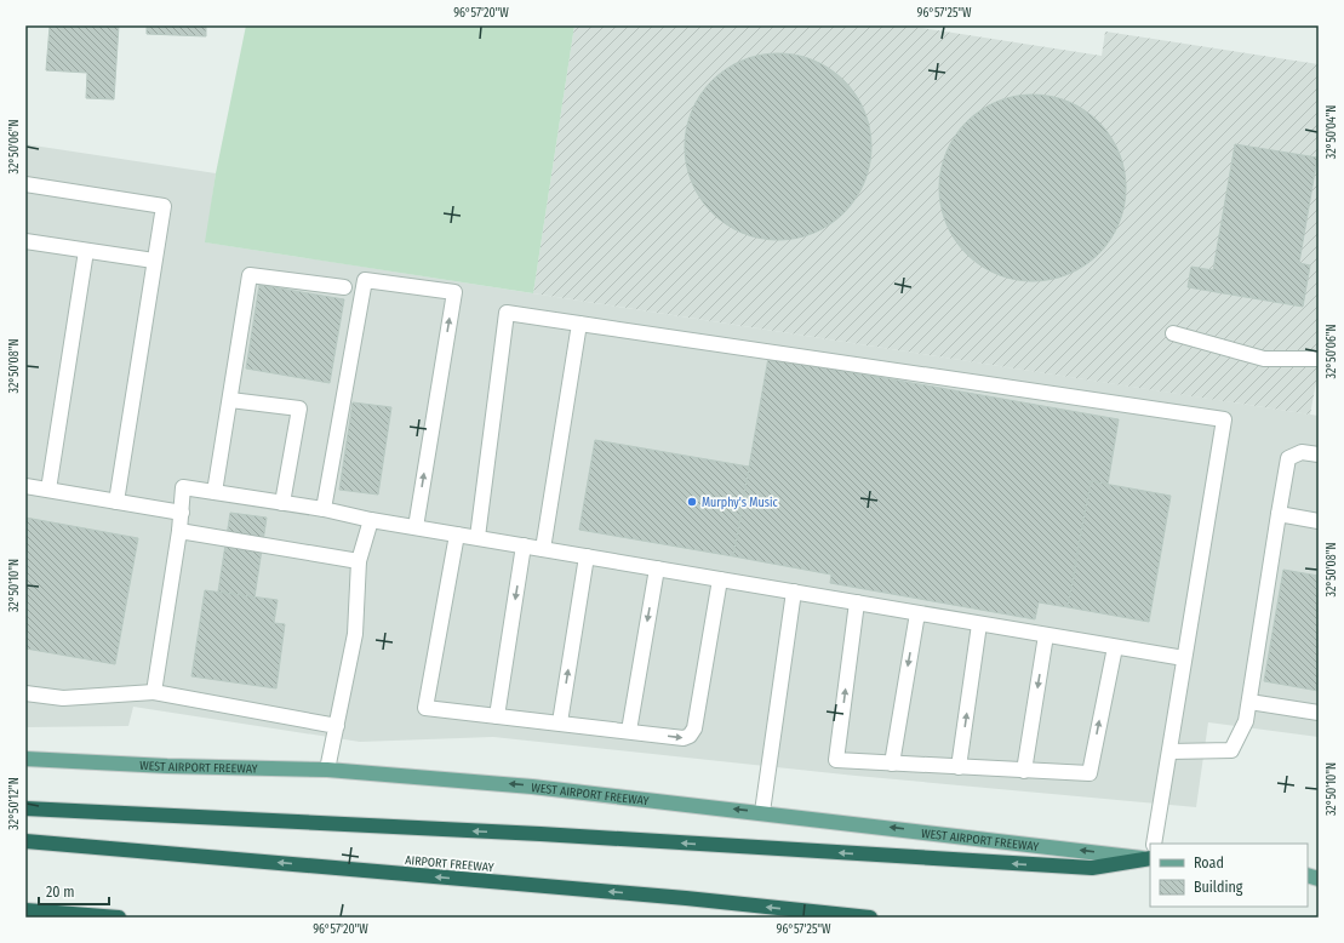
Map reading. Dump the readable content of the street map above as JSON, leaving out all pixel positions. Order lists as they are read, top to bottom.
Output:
{
  "streets": {
    "highway": ["AIRPORT FREEWAY"],
    "main road": ["WEST AIRPORT FREEWAY"]
  },
  "one_way": ["WEST AIRPORT FREEWAY"],
  "places": ["Murphy's Music"],
  "legend": ["Road", "Building"],
  "scale_bar": "20 m",
  "coordinates": [
    "96°57'20\"W",
    "96°57'25\"W",
    "32°50'04\"N",
    "32°50'06\"N",
    "32°50'08\"N",
    "32°50'10\"N",
    "32°50'12\"N"
  ]
}
